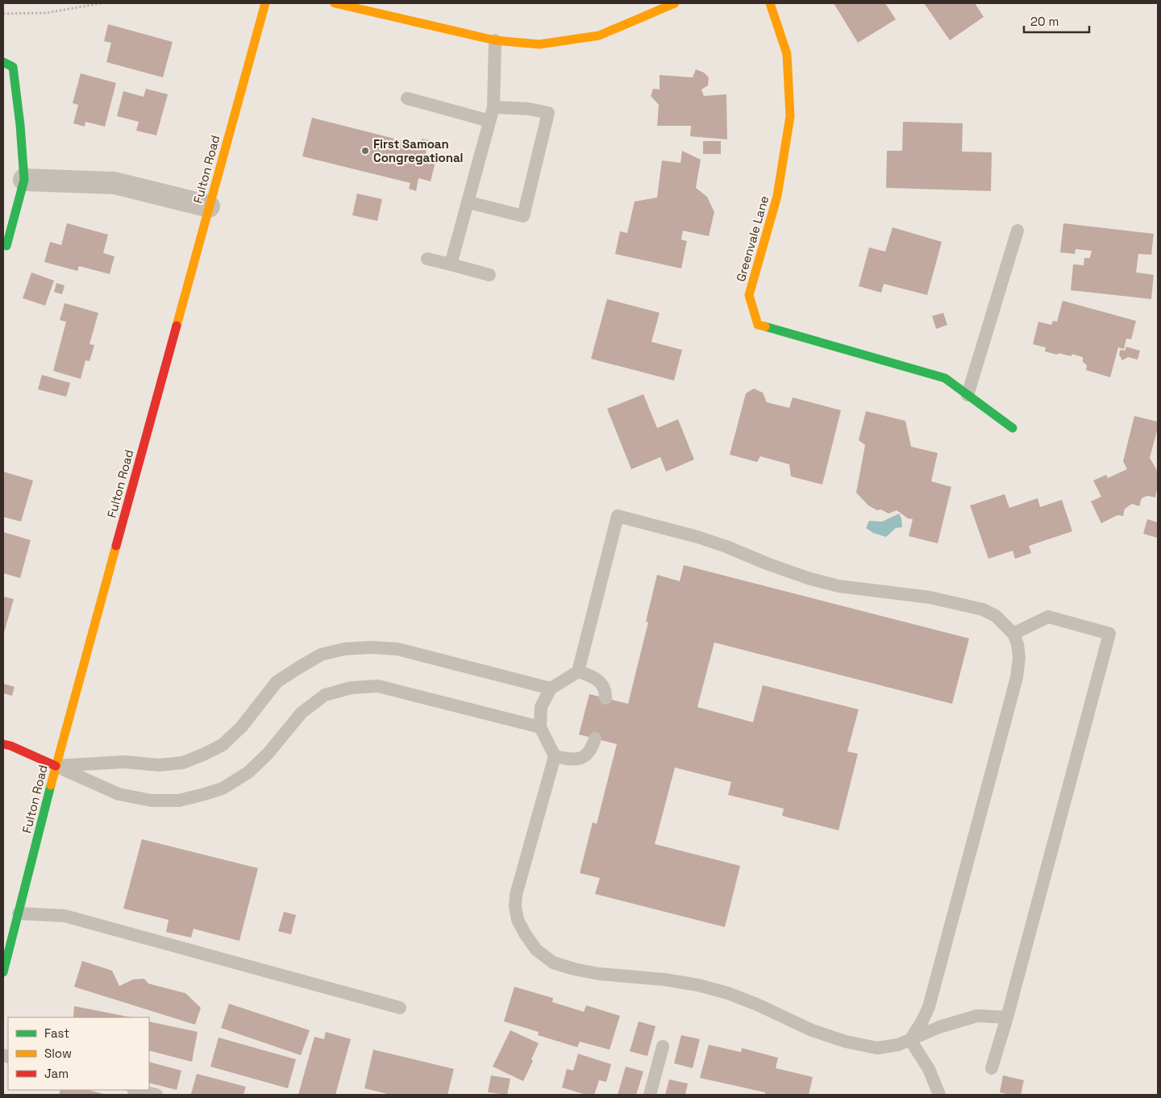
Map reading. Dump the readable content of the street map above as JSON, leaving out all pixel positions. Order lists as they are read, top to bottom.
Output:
{
  "streets": {
    "street": ["Fulton Road", "Greenvale Lane"]
  },
  "places": ["First Samoan Congregational"],
  "legend": ["Fast", "Slow", "Jam"],
  "scale_bar": "20 m"
}
